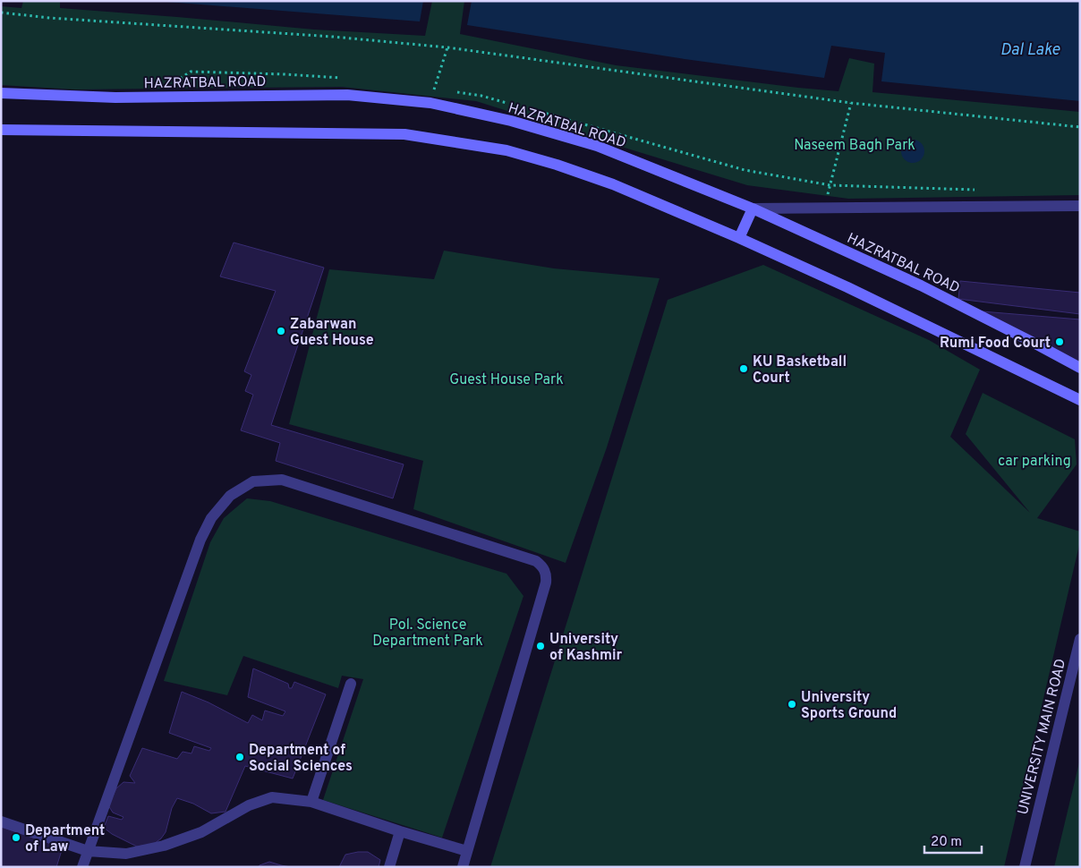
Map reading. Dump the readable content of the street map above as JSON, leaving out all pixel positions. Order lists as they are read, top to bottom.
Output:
{
  "streets": {
    "main road": ["HAZRATBAL ROAD"],
    "street": ["UNIVERSITY MAIN ROAD"]
  },
  "water": ["Dal Lake"],
  "parks": [
    "Naseem Bagh Park",
    "Guest House Park",
    "car parking",
    "Pol. Science Department Park"
  ],
  "places": [
    "Zabarwan Guest House",
    "Rumi Food Court",
    "KU Basketball Court",
    "University of Kashmir",
    "University Sports Ground",
    "Department of Social Sciences",
    "Department of Law"
  ],
  "scale_bar": "20 m"
}
